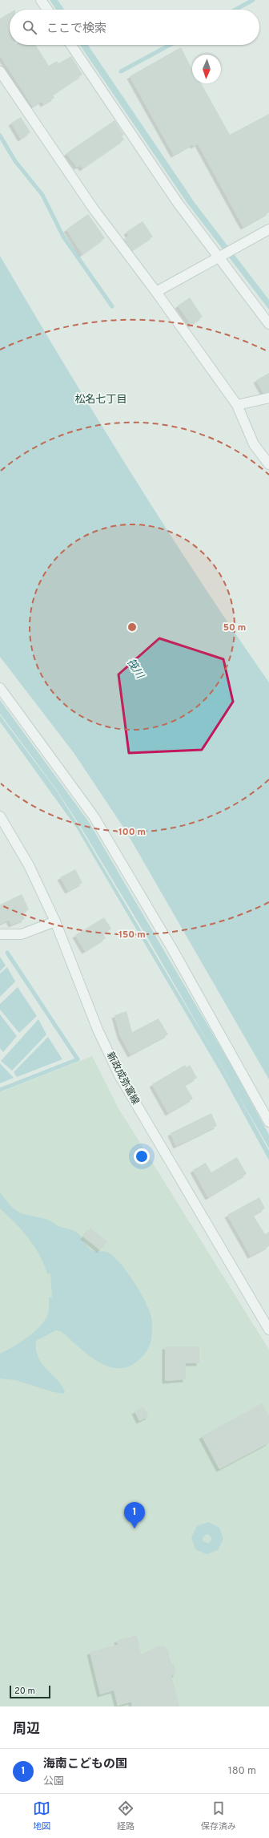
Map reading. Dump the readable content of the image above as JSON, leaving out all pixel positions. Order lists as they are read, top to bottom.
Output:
{
  "streets": {
    "street": ["新政成弥富線"]
  },
  "districts": ["松名七丁目"],
  "water": ["筏川"],
  "scale_bar": "20 m",
  "north": "bottom",
  "page": {
    "search": "ここで検索",
    "pins": "1",
    "scale": "20 m",
    "heading": "周辺",
    "list": [
      {
        "mark": "1",
        "name": "海南こどもの国",
        "note": "公園",
        "value": "180 m"
      }
    ],
    "nav": ["地図", "経路", "保存済み"]
  },
  "rings": ["50 m", "100 m", "150 m"]
}
